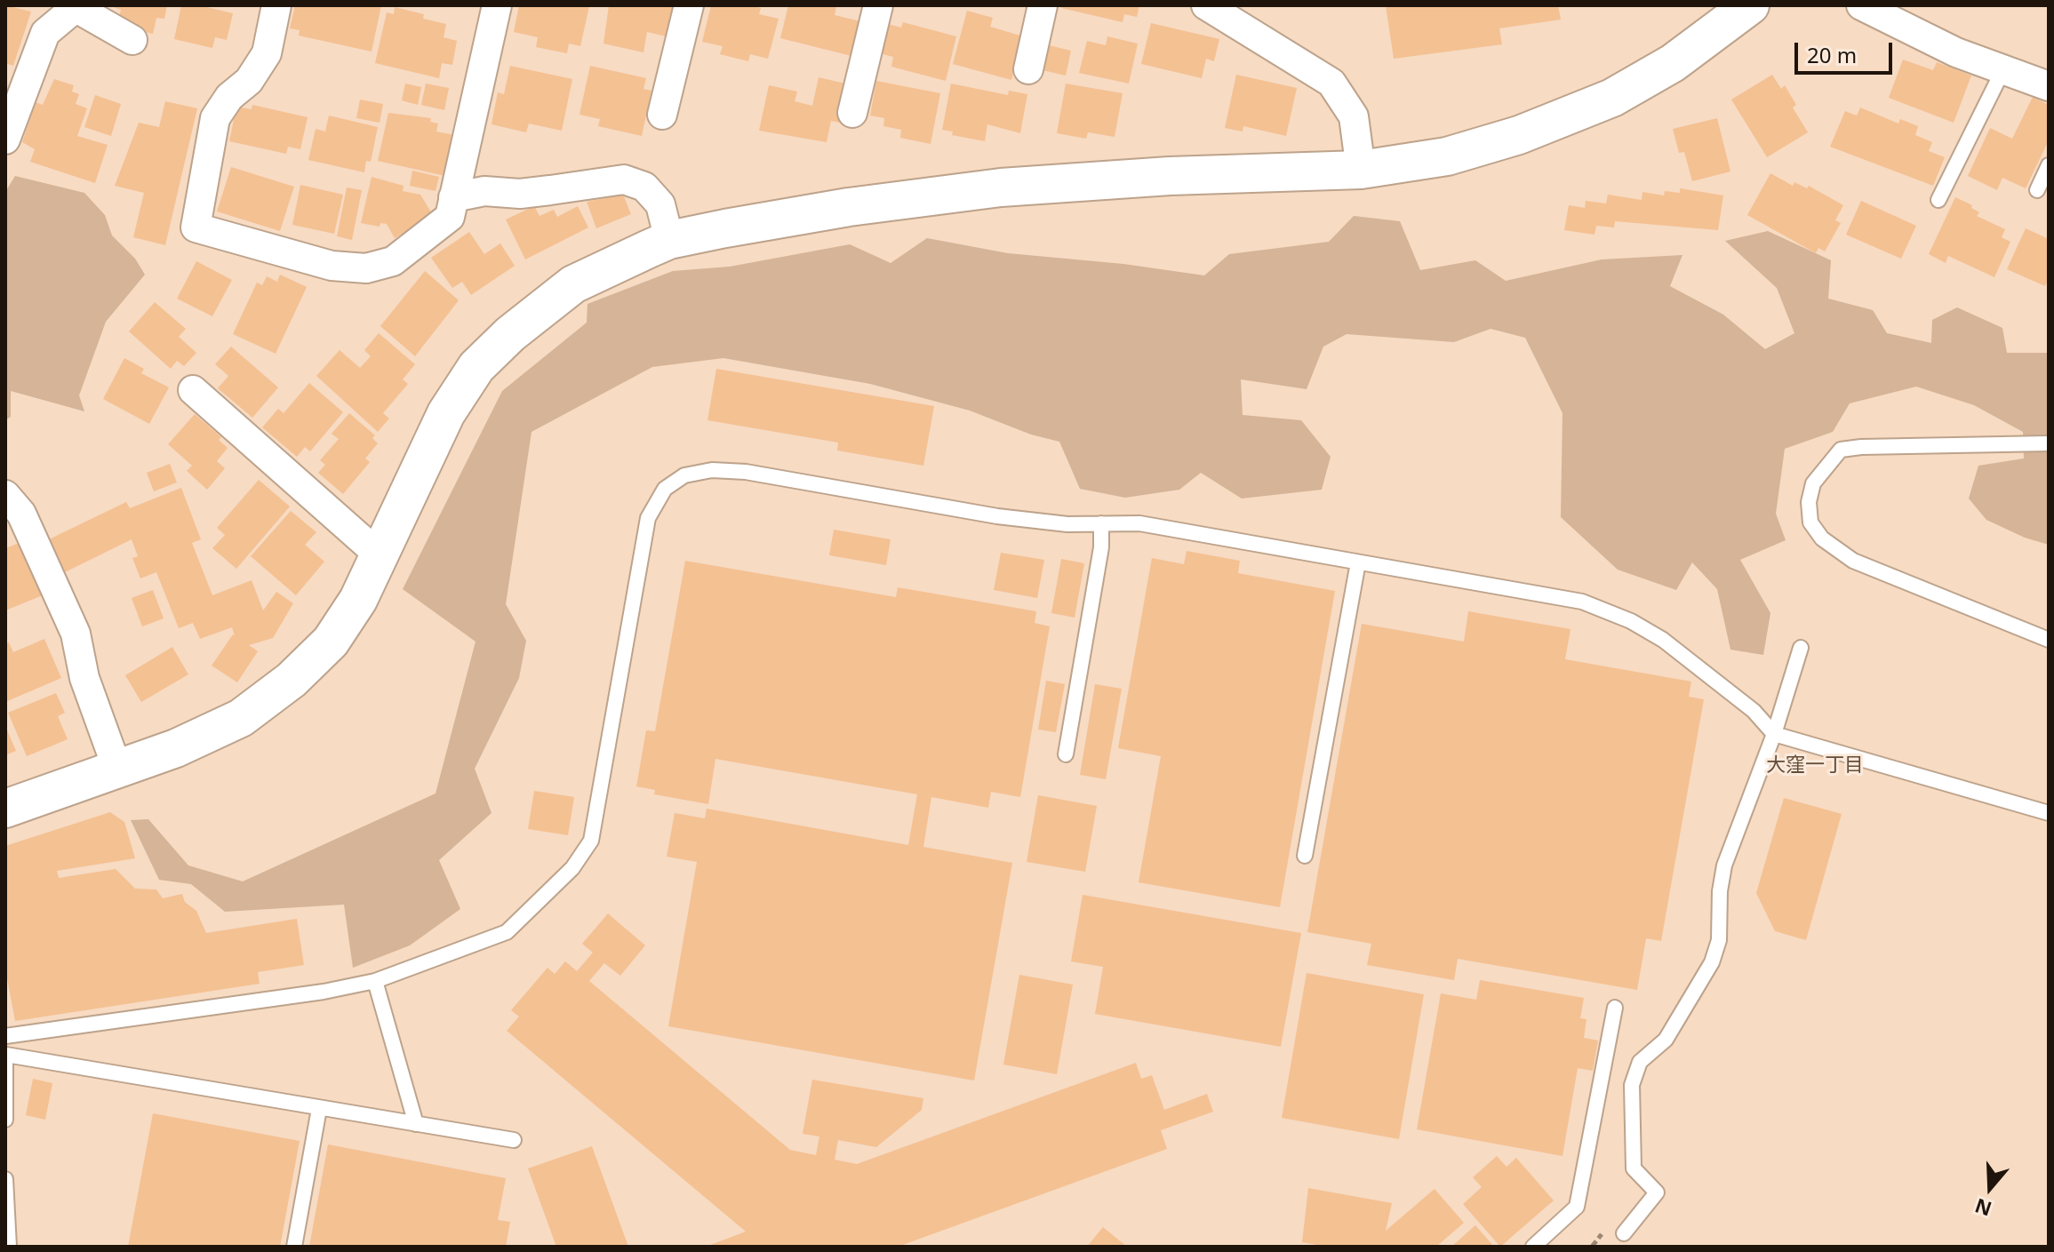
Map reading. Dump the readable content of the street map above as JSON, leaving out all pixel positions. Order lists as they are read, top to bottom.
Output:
{
  "districts": ["大窪一丁目"],
  "scale_bar": "20 m",
  "north": "bottom"
}
